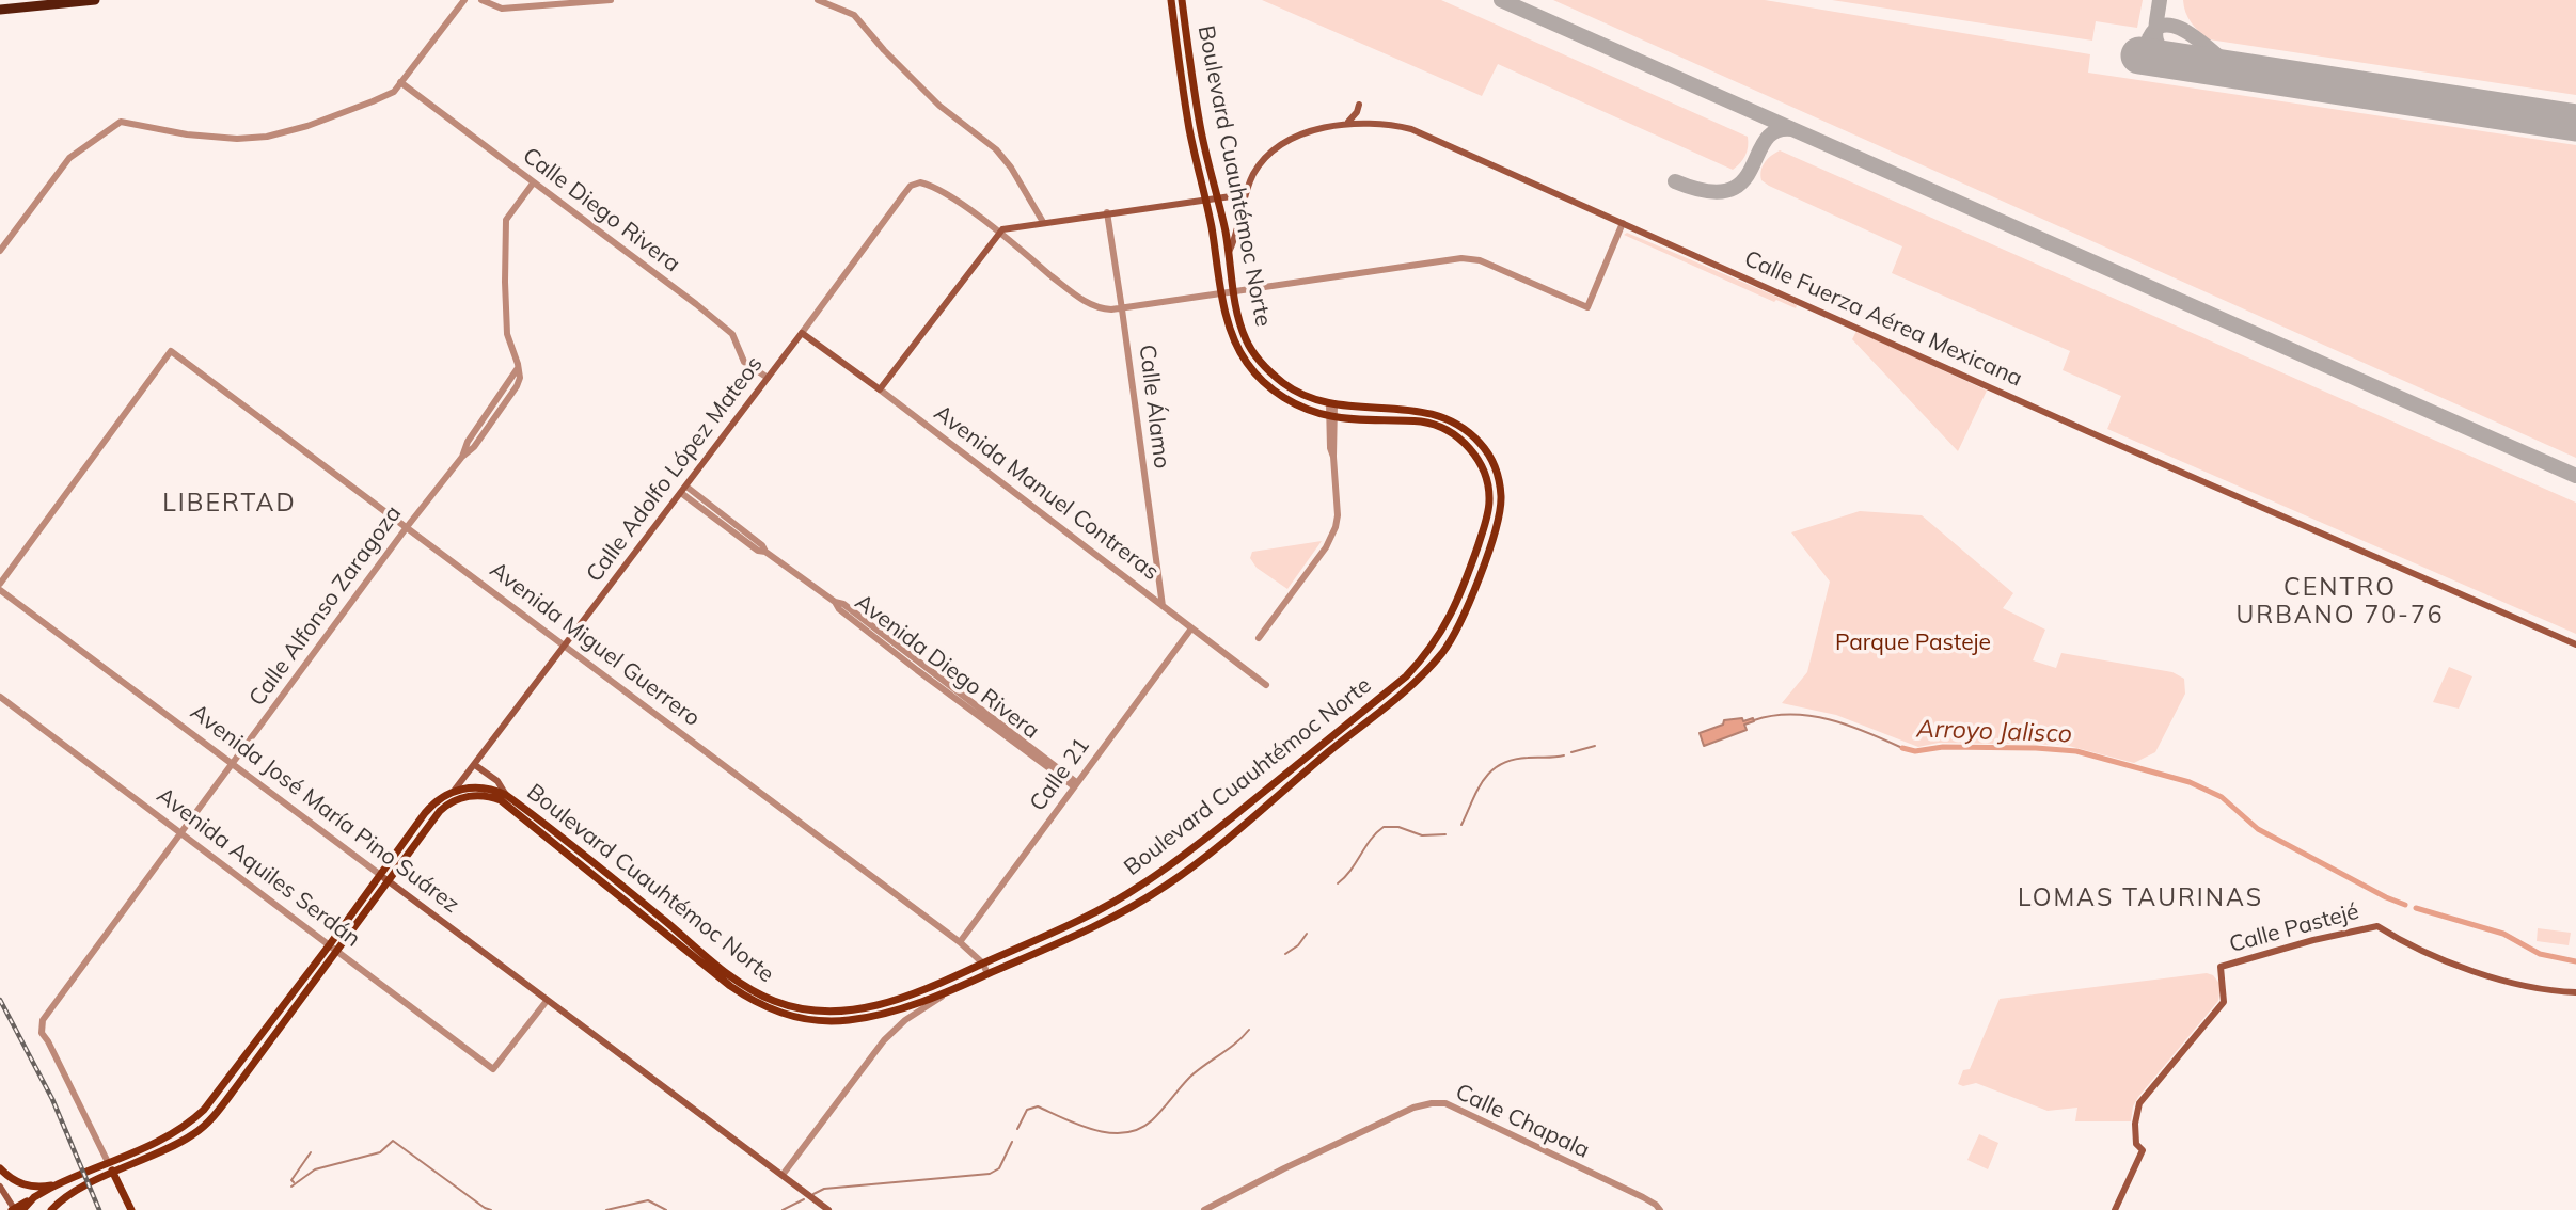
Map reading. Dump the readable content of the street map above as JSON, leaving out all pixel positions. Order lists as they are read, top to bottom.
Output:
{
  "streets": {
    "main road": [
      "Boulevard Cuauhtémoc Norte",
      "Calle Fuerza Aérea Mexicana",
      "Calle Adolfo López Mateos",
      "Avenida Manuel Contreras",
      "Avenida José María Pino Suárez",
      "Calle Pastejé"
    ],
    "street": [
      "Calle Diego Rivera",
      "Calle Álamo",
      "Calle Alfonso Zaragoza",
      "Avenida Miguel Guerrero",
      "Avenida Diego Rivera",
      "Calle 21",
      "Avenida Aquiles Serdán",
      "Calle Chapala"
    ]
  },
  "crossings": [
    ["Boulevard Cuauhtémoc Norte", "Calle Fuerza Aérea Mexicana"],
    ["Boulevard Cuauhtémoc Norte", "Calle Adolfo López Mateos"],
    ["Boulevard Cuauhtémoc Norte", "Avenida Miguel Guerrero"],
    ["Boulevard Cuauhtémoc Norte", "Avenida José María Pino Suárez"],
    ["Boulevard Cuauhtémoc Norte", "Avenida Aquiles Serdán"],
    ["Calle Diego Rivera", "Calle Adolfo López Mateos"],
    ["Calle Diego Rivera", "Calle Alfonso Zaragoza"],
    ["Calle Álamo", "Avenida Manuel Contreras"],
    ["Calle Adolfo López Mateos", "Avenida Manuel Contreras"],
    ["Calle Adolfo López Mateos", "Avenida Miguel Guerrero"],
    ["Calle Adolfo López Mateos", "Avenida Diego Rivera"],
    ["Avenida Manuel Contreras", "Calle 21"],
    ["Calle Alfonso Zaragoza", "Avenida Miguel Guerrero"],
    ["Calle Alfonso Zaragoza", "Avenida José María Pino Suárez"],
    ["Calle Alfonso Zaragoza", "Avenida Aquiles Serdán"],
    ["Avenida Miguel Guerrero", "Calle 21"],
    ["Avenida Diego Rivera", "Calle 21"],
    ["Avenida José María Pino Suárez", "Avenida Aquiles Serdán"]
  ],
  "districts": ["LIBERTAD", "CENTRO URBANO 70-76", "LOMAS TAURINAS"],
  "water": ["Arroyo Jalisco"],
  "parks": ["Parque Pasteje"]
}
